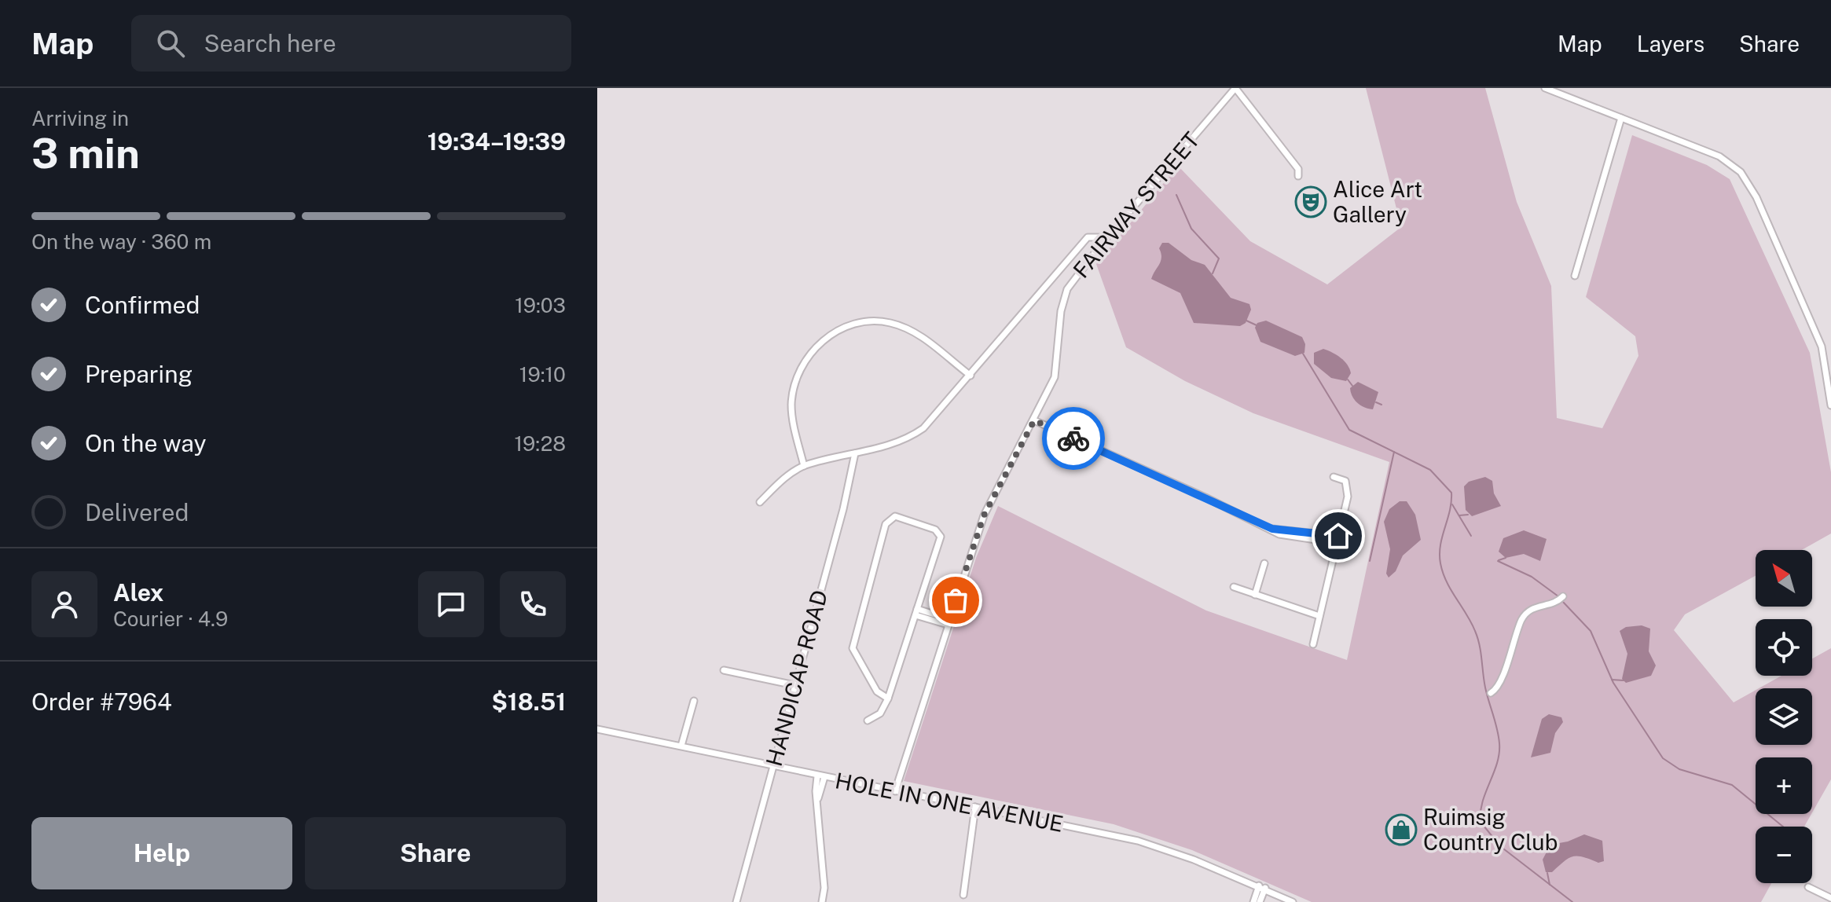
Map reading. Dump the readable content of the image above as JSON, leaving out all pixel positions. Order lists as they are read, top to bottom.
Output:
{
  "streets": {
    "street": ["FAIRWAY STREET", "HANDICAP ROAD", "HOLE IN ONE AVENUE"]
  },
  "crossings": [
    ["FAIRWAY STREET", "HOLE IN ONE AVENUE"],
    ["HANDICAP ROAD", "HOLE IN ONE AVENUE"]
  ],
  "places": {
    "theatre": ["Alice Art Gallery"],
    "shop": ["Ruimsig Country Club"]
  },
  "north": "top left",
  "page": {
    "header": "Map",
    "search": "Search here",
    "nav": ["Map", "Layers", "Share"],
    "heading": ["3 min", "Arriving in", "19:34–19:39"],
    "panel": [
      "Alex",
      "Courier · 4.9",
      "Order #7964",
      "$18.51"
    ],
    "bar": "On the way · 360 m",
    "list": [
      ["Confirmed", "19:03"],
      ["Preparing", "19:10"],
      ["On the way", "19:28"],
      "Delivered"
    ],
    "map_buttons": ["+", "−"],
    "buttons": ["Help", "Share"]
  }
}
